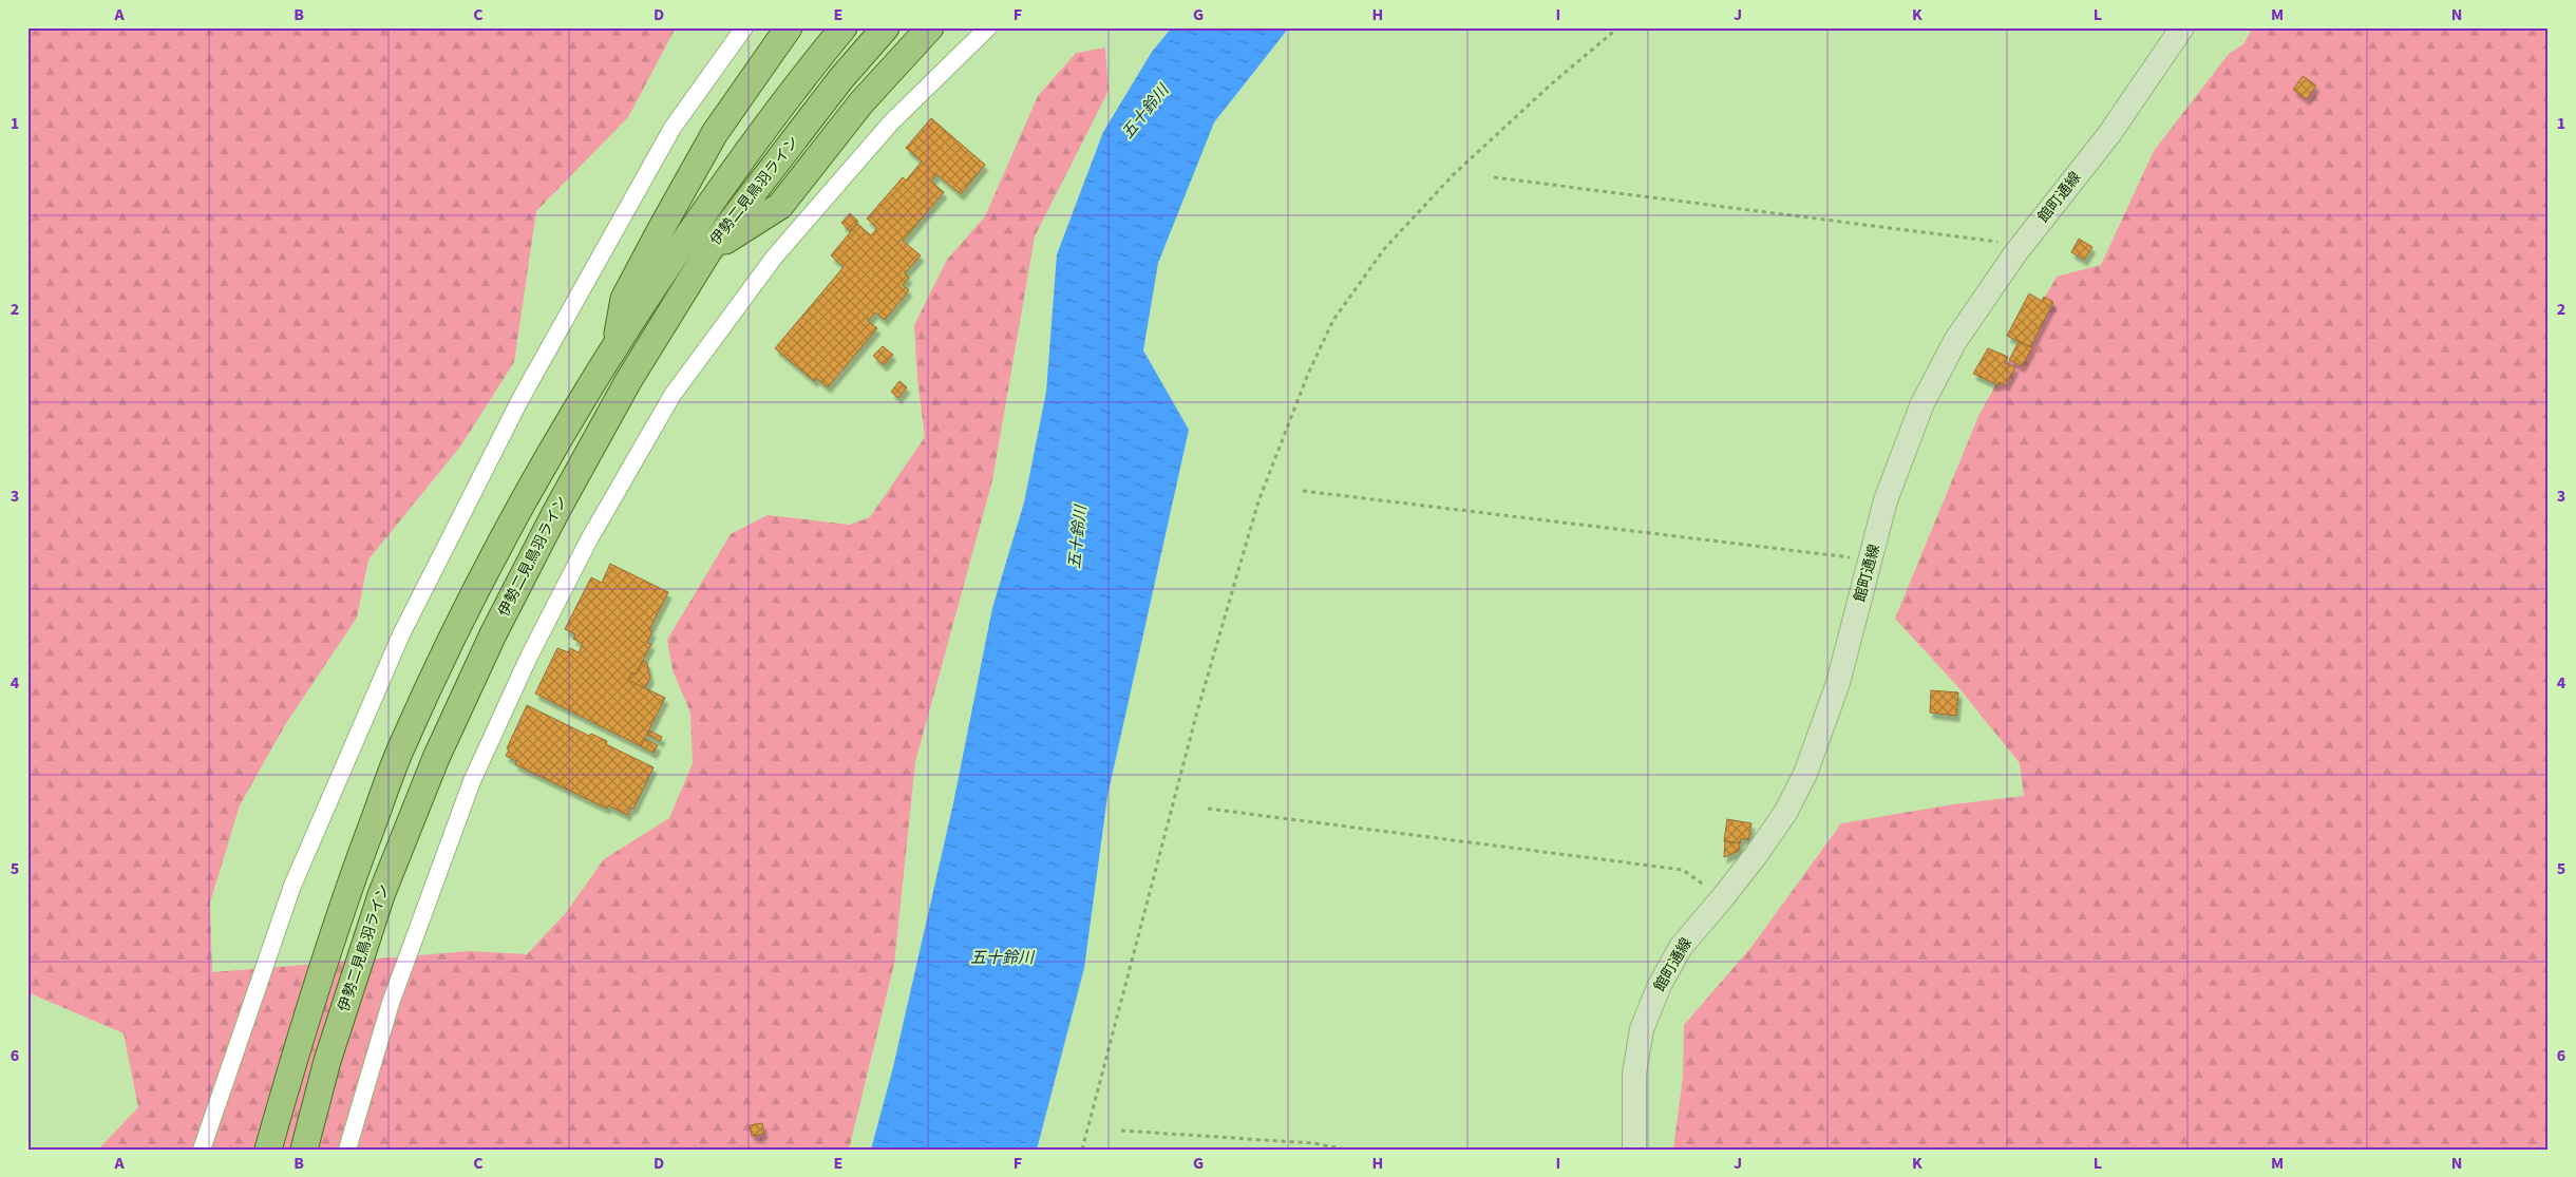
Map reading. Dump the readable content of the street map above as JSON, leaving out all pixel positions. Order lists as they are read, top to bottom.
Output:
{
  "streets": {
    "main road": ["伊勢二見鳥羽ライン", "館町通線"]
  },
  "water": ["五十鈴川"],
  "grid": {
    "columns": [
      "A",
      "B",
      "C",
      "D",
      "E",
      "F",
      "G",
      "H",
      "I",
      "J",
      "K",
      "L",
      "M",
      "N"
    ],
    "rows": [
      "1",
      "2",
      "3",
      "4",
      "5",
      "6"
    ]
  }
}
